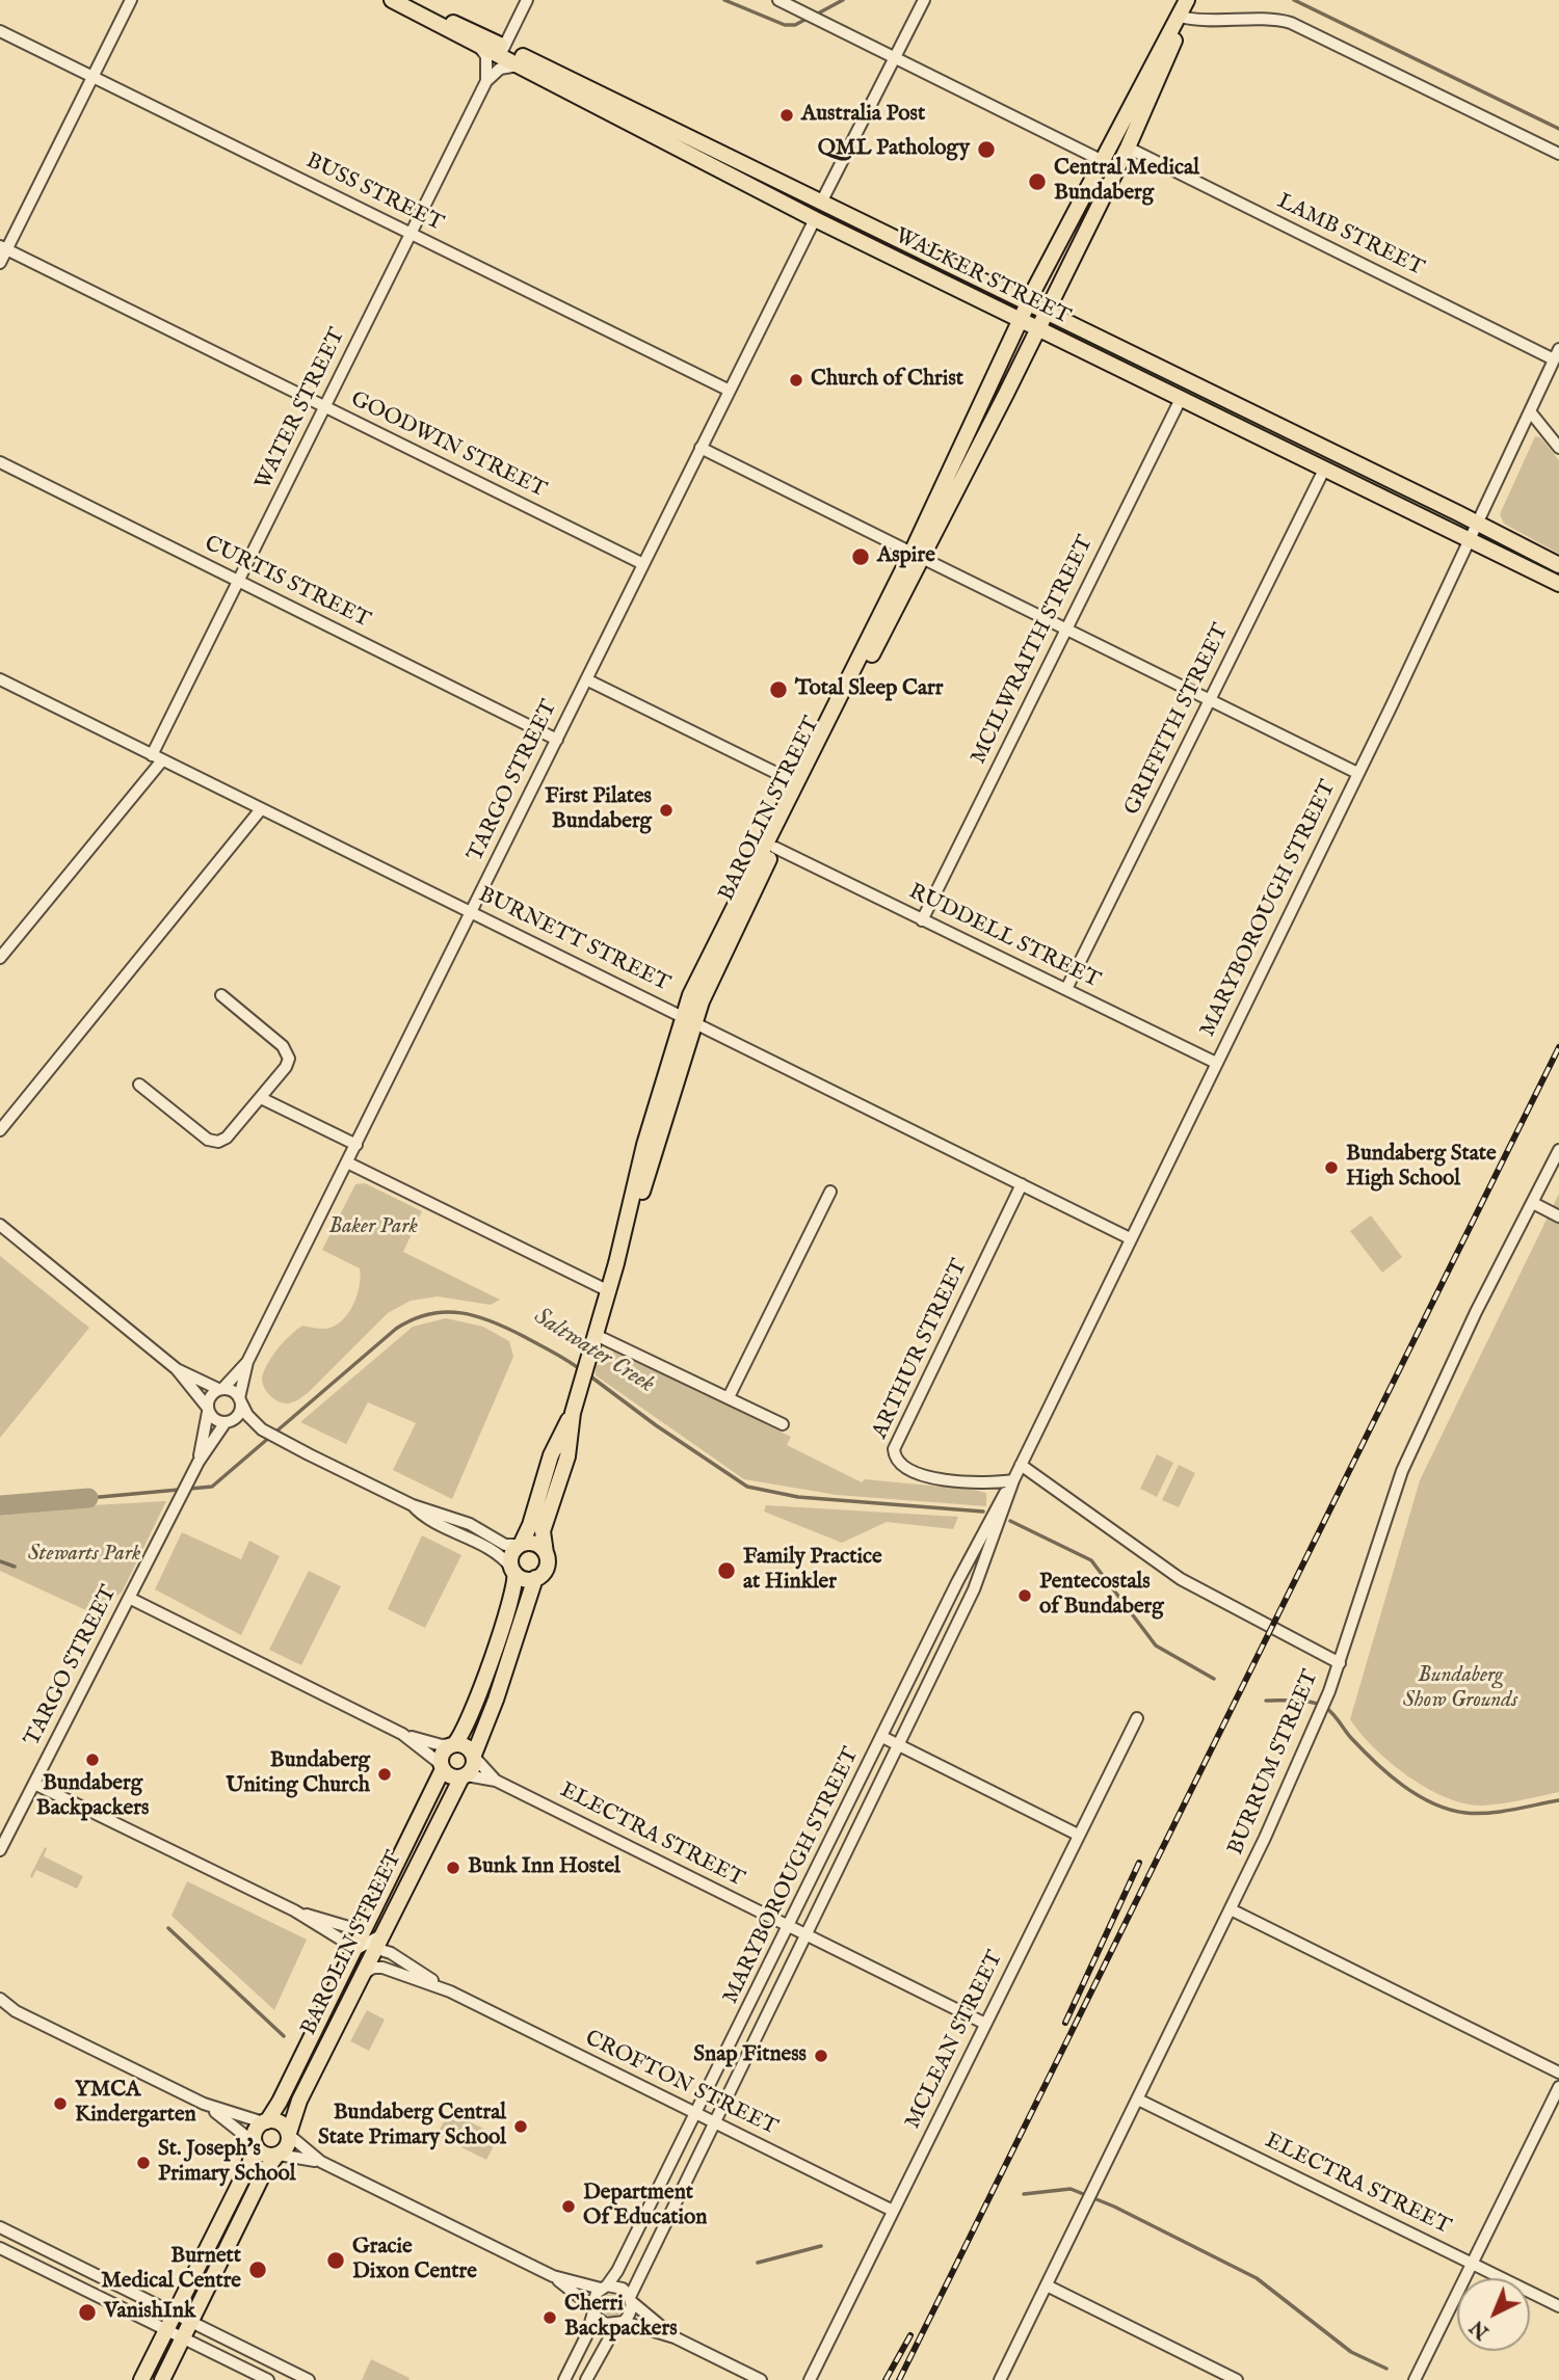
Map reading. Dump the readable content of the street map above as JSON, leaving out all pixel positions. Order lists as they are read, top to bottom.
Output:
{
  "streets": {
    "main road": ["WALKER STREET", "BAROLIN STREET"],
    "street": [
      "BUSS STREET",
      "LAMB STREET",
      "WATER STREET",
      "GOODWIN STREET",
      "CURTIS STREET",
      "MCILWRAITH STREET",
      "GRIFFITH STREET",
      "TARGO STREET",
      "MARYBOROUGH STREET",
      "RUDDELL STREET",
      "BURNETT STREET",
      "ARTHUR STREET",
      "BURRUM STREET",
      "ELECTRA STREET",
      "MCLEAN STREET",
      "CROFTON STREET"
    ]
  },
  "crossings": [
    ["BUSS STREET", "WATER STREET"],
    ["BUSS STREET", "TARGO STREET"],
    ["LAMB STREET", "BAROLIN STREET"],
    ["LAMB STREET", "MARYBOROUGH STREET"],
    ["WALKER STREET", "MCILWRAITH STREET"],
    ["WALKER STREET", "GRIFFITH STREET"],
    ["WALKER STREET", "TARGO STREET"],
    ["WALKER STREET", "BAROLIN STREET"],
    ["WALKER STREET", "MARYBOROUGH STREET"],
    ["WATER STREET", "GOODWIN STREET"],
    ["WATER STREET", "CURTIS STREET"],
    ["WATER STREET", "BURNETT STREET"],
    ["GOODWIN STREET", "TARGO STREET"],
    ["CURTIS STREET", "TARGO STREET"],
    ["MCILWRAITH STREET", "RUDDELL STREET"],
    ["GRIFFITH STREET", "RUDDELL STREET"],
    ["TARGO STREET", "BURNETT STREET"],
    ["BAROLIN STREET", "RUDDELL STREET"],
    ["BAROLIN STREET", "BURNETT STREET"],
    ["BAROLIN STREET", "ELECTRA STREET"],
    ["BAROLIN STREET", "CROFTON STREET"],
    ["MARYBOROUGH STREET", "RUDDELL STREET"],
    ["MARYBOROUGH STREET", "BURNETT STREET"],
    ["MARYBOROUGH STREET", "ARTHUR STREET"],
    ["MARYBOROUGH STREET", "ELECTRA STREET"],
    ["MARYBOROUGH STREET", "CROFTON STREET"],
    ["BURNETT STREET", "ARTHUR STREET"],
    ["BURRUM STREET", "ELECTRA STREET"],
    ["ELECTRA STREET", "MCLEAN STREET"],
    ["MCLEAN STREET", "CROFTON STREET"]
  ],
  "water": ["Saltwater Creek"],
  "parks": ["Baker Park", "Stewarts Park", "Bundaberg Show Grounds"],
  "places": [
    "Australia Post",
    "QML Pathology",
    "Central Medical Bundaberg",
    "Church of Christ",
    "Aspire",
    "Total Sleep Carr",
    "First Pilates Bundaberg",
    "Bundaberg State High School",
    "Family Practice at Hinkler",
    "Pentecostals of Bundaberg",
    "Bundaberg Backpackers",
    "Bundaberg Uniting Church",
    "Bunk Inn Hostel",
    "Snap Fitness",
    "YMCA Kindergarten",
    "Bundaberg Central State Primary School",
    "St. Joseph's Primary School",
    "Department Of Education",
    "Gracie Dixon Centre",
    "Burnett Medical Centre",
    "VanishInk",
    "Cherri Backpackers"
  ],
  "north": "bottom left"
}
